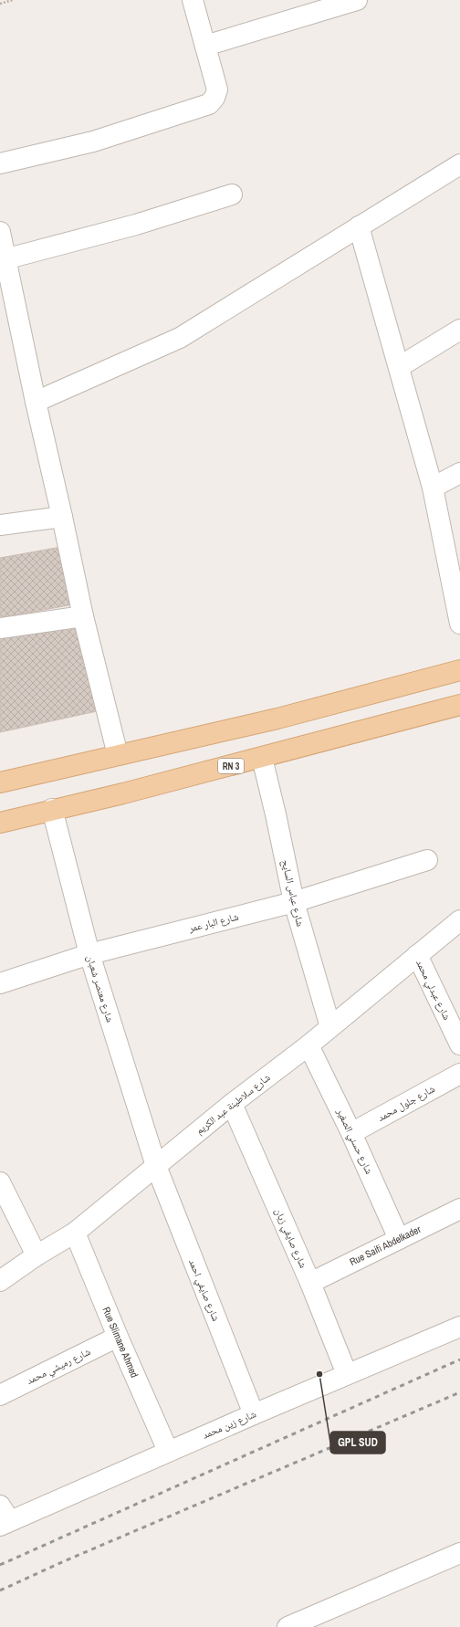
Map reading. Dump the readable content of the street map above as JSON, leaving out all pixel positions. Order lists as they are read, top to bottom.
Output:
{
  "streets": {
    "main road": ["RN 3"],
    "street": [
      "شارع عباس السايح",
      "شارع البار عمر",
      "شارع معنصر شعبان",
      "شارع عبدلي محمد",
      "شارع جلول محمد",
      "شارع سلاطينة عبد الكريم",
      "شارع حسني الصغير",
      "شارع صايفي زيان",
      "Rue Saifi Abdelkader",
      "شارع صايفي احمد",
      "Rue Slimane Ahmed",
      "شارع رميشي محمد",
      "شارع زين محمد"
    ]
  },
  "crossings": [
    ["RN 3", "شارع عباس السايح"],
    ["RN 3", "شارع معنصر شعبان"],
    ["شارع عباس السايح", "شارع البار عمر"],
    ["شارع عباس السايح", "شارع سلاطينة عبد الكريم"],
    ["شارع البار عمر", "شارع معنصر شعبان"],
    ["شارع معنصر شعبان", "شارع سلاطينة عبد الكريم"],
    ["شارع معنصر شعبان", "شارع صايفي احمد"],
    ["شارع عبدلي محمد", "شارع سلاطينة عبد الكريم"],
    ["شارع جلول محمد", "شارع حسني الصغير"],
    ["شارع سلاطينة عبد الكريم", "شارع حسني الصغير"],
    ["شارع سلاطينة عبد الكريم", "شارع صايفي زيان"],
    ["شارع سلاطينة عبد الكريم", "شارع صايفي احمد"],
    ["شارع سلاطينة عبد الكريم", "Rue Slimane Ahmed"],
    ["شارع حسني الصغير", "Rue Saifi Abdelkader"],
    ["شارع صايفي زيان", "Rue Saifi Abdelkader"],
    ["شارع صايفي زيان", "شارع زين محمد"],
    ["شارع صايفي احمد", "شارع زين محمد"],
    ["Rue Slimane Ahmed", "شارع رميشي محمد"],
    ["Rue Slimane Ahmed", "شارع زين محمد"]
  ],
  "places": ["GPL SUD"]
}
